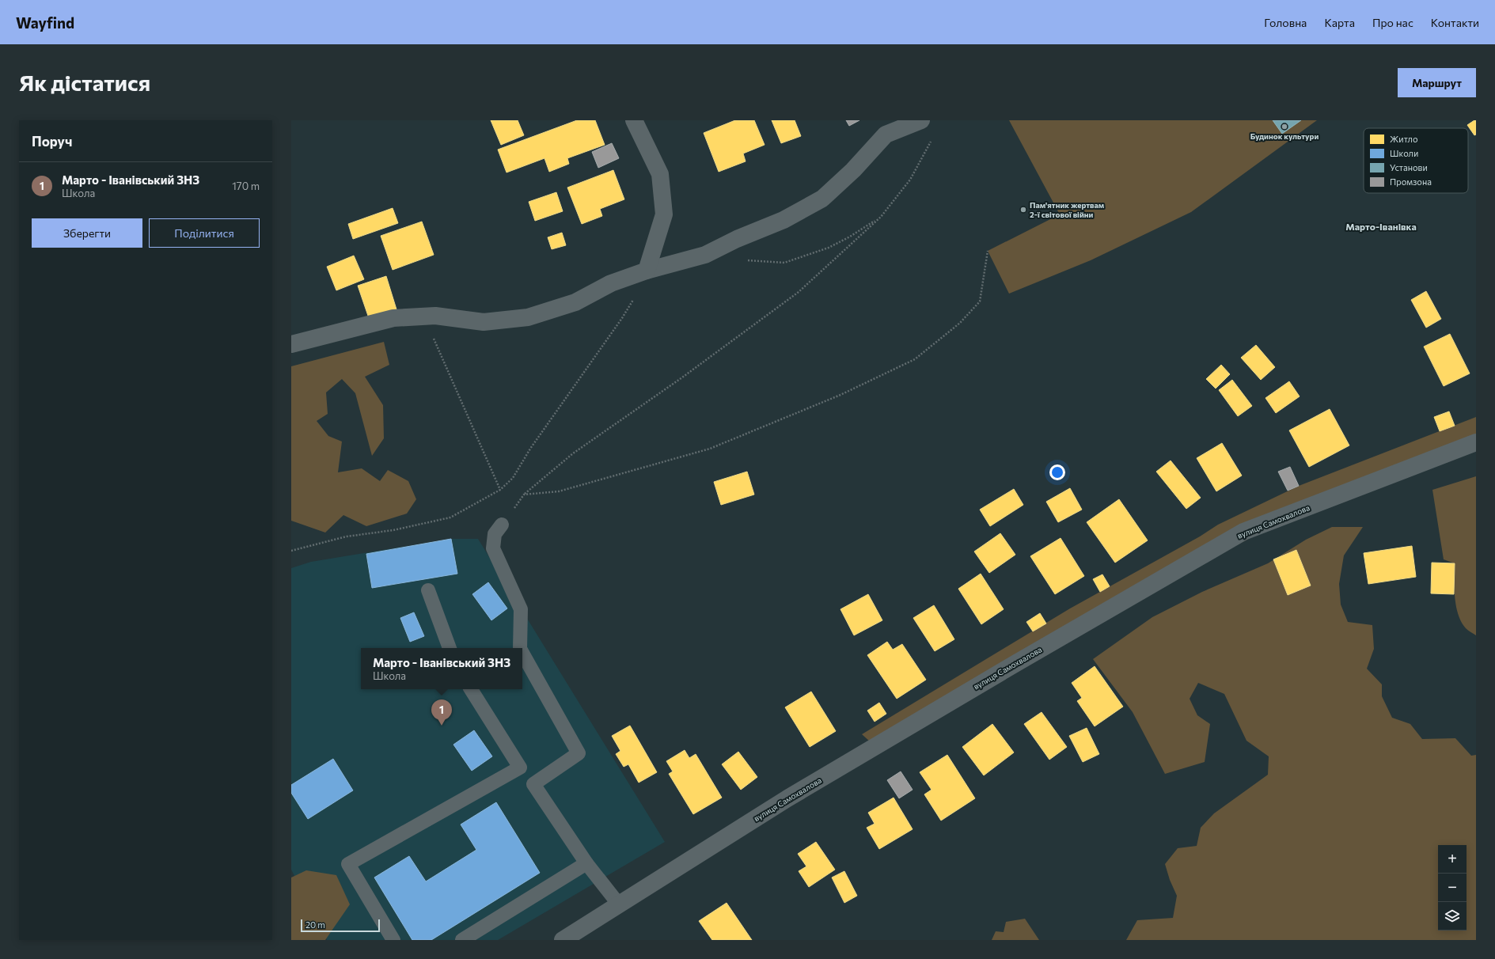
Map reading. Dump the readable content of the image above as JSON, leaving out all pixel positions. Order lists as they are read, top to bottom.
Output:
{
  "streets": {
    "street": ["вулиця Самохвалова"]
  },
  "districts": ["Марто-Іванівка"],
  "places": ["Будинок культури", "Пам'ятник жертвам 2-ї світової війни"],
  "legend": [
    "Житло",
    "Школи",
    "Установи",
    "Промзона"
  ],
  "scale_bar": "20 m",
  "page": {
    "header": "Wayfind",
    "nav": [
      "Головна",
      "Карта",
      "Про нас",
      "Контакти"
    ],
    "buttons": [
      "Маршрут",
      ["Зберегти", "Поділитися"]
    ],
    "title": "Як дістатися",
    "heading": "Поруч",
    "list": [
      {
        "mark": "1",
        "name": "Марто - Іванівський ЗНЗ",
        "note": "Школа",
        "value": "170 m"
      }
    ],
    "popup": ["Марто - Іванівський ЗНЗ", "Школа"],
    "pins": "1",
    "map_buttons": ["+", "−"],
    "scale": "20 m"
  }
}
